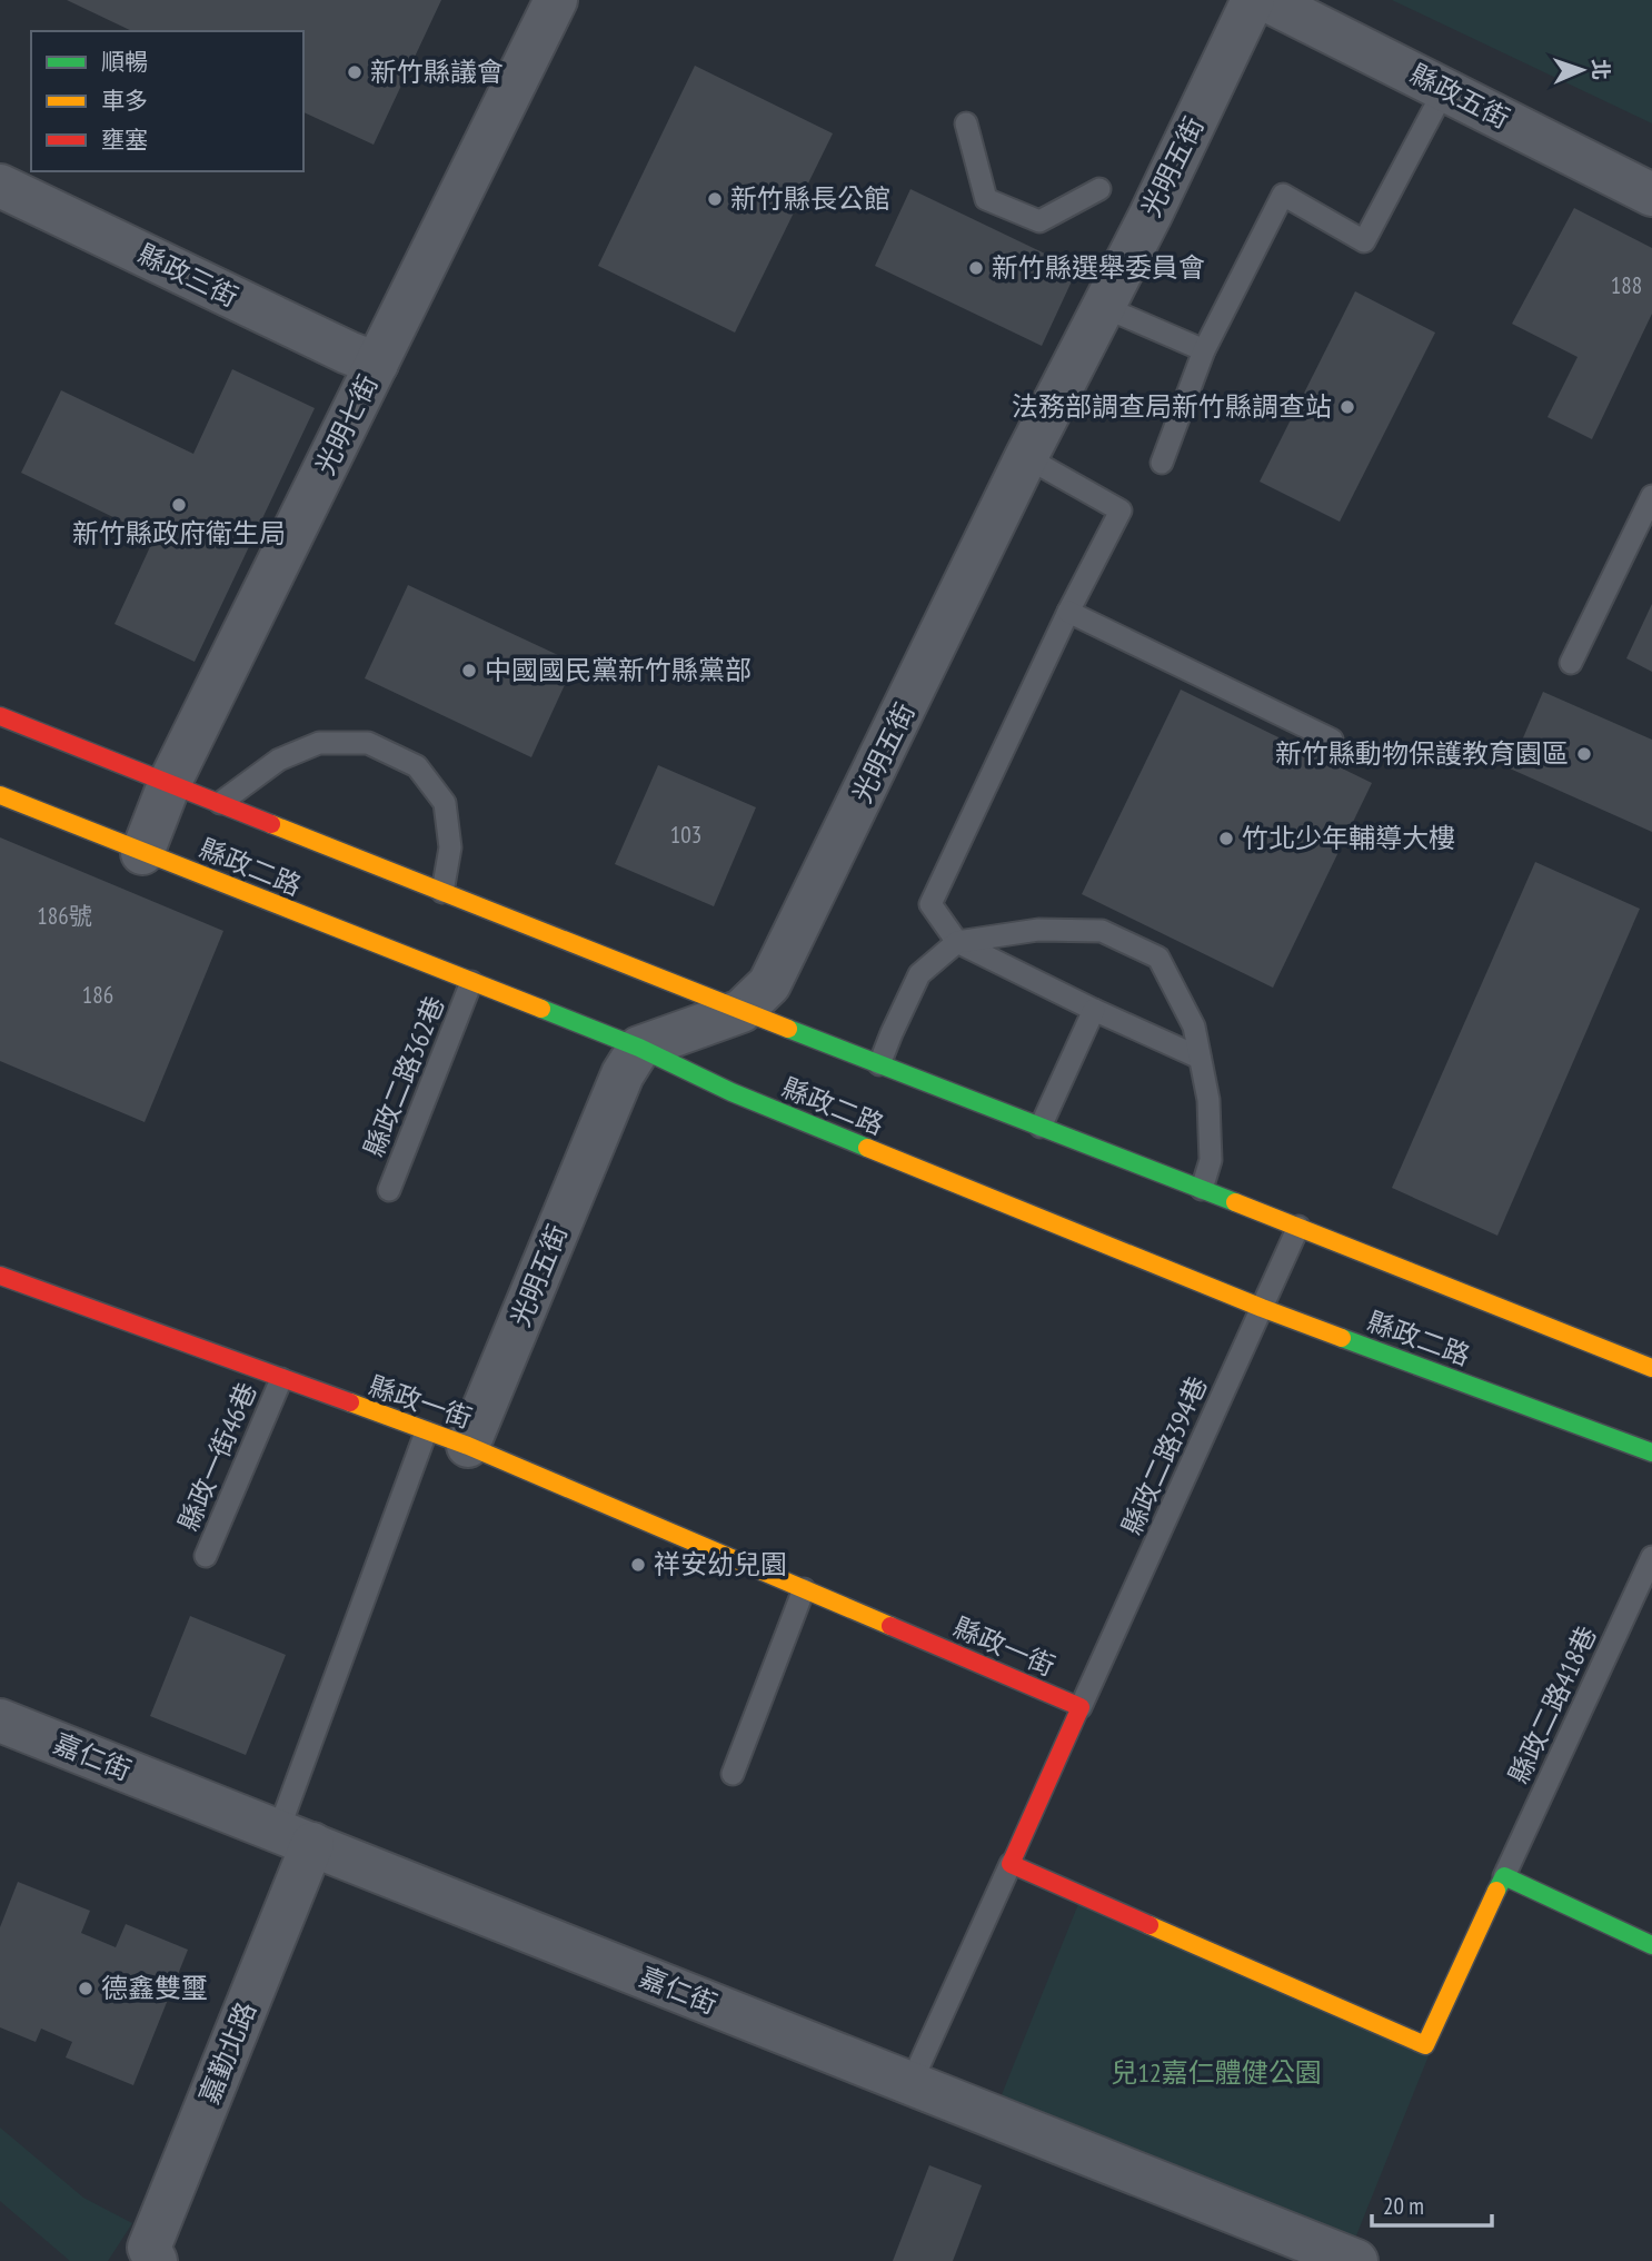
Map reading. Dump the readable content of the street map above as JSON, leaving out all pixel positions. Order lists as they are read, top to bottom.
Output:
{
  "streets": {
    "street": [
      "縣政五街",
      "光明五街",
      "縣政三街",
      "光明七街",
      "縣政二路",
      "縣政一街",
      "嘉仁街",
      "嘉勤北路"
    ],
    "lane": [
      "縣政二路362巷",
      "縣政二路394巷",
      "縣政一街46巷",
      "縣政二路418巷"
    ]
  },
  "crossings": [
    ["光明五街", "縣政二路"],
    ["光明五街", "縣政一街"],
    ["縣政三街", "光明七街"],
    ["光明七街", "縣政二路"],
    ["縣政二路", "縣政二路362巷"],
    ["縣政二路", "縣政二路394巷"],
    ["縣政一街", "縣政二路394巷"],
    ["縣政一街", "縣政一街46巷"],
    ["嘉仁街", "嘉勤北路"]
  ],
  "parks": ["兒12嘉仁體健公園"],
  "places": [
    "新竹縣議會",
    "新竹縣長公館",
    "新竹縣選舉委員會",
    "法務部調查局新竹縣調查站",
    "新竹縣政府衛生局",
    "中國國民黨新竹縣黨部",
    "新竹縣動物保護教育園區",
    "竹北少年輔導大樓",
    "祥安幼兒園",
    "德鑫雙璽"
  ],
  "house_numbers": [
    "188",
    "103",
    "186號",
    "186"
  ],
  "legend": ["順暢", "車多", "壅塞"],
  "scale_bar": "20 m",
  "north": "right"
}
